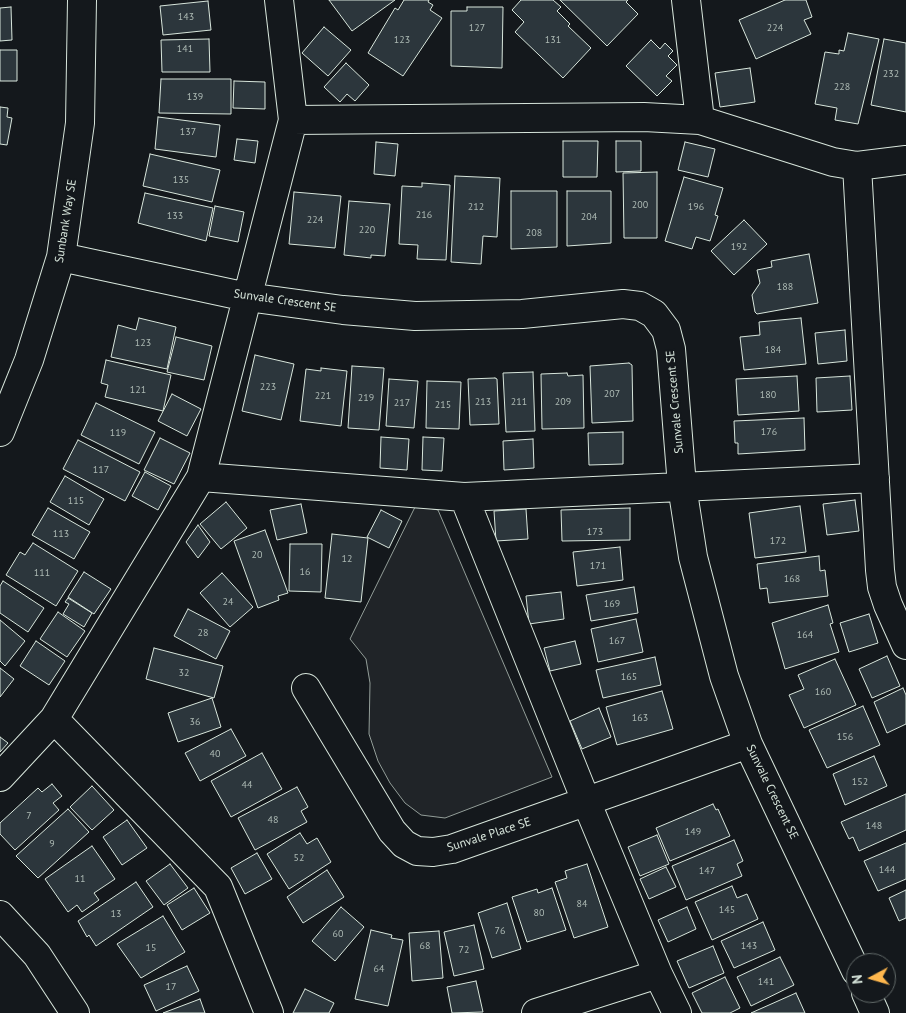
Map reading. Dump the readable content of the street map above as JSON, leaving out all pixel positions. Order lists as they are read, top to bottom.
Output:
{
  "streets": {
    "street": ["Sunbank Way SE", "Sunvale Crescent SE", "Sunvale Place SE"]
  },
  "crossings": [
    ["Sunbank Way SE", "Sunvale Crescent SE"],
    ["Sunvale Crescent SE", "Sunvale Place SE"]
  ],
  "house_numbers": [
    "143",
    "127",
    "224",
    "123",
    "131",
    "141",
    "232",
    "228",
    "139",
    "137",
    "135",
    "200",
    "212",
    "196",
    "216",
    "133",
    "204",
    "224",
    "220",
    "208",
    "192",
    "188",
    "123",
    "184",
    "223",
    "121",
    "207",
    "180",
    "221",
    "219",
    "213",
    "211",
    "209",
    "217",
    "215",
    "176",
    "119",
    "117",
    "115",
    "173",
    "113",
    "172",
    "20",
    "12",
    "171",
    "16",
    "111",
    "168",
    "24",
    "169",
    "28",
    "164",
    "167",
    "32",
    "165",
    "160",
    "163",
    "36",
    "156",
    "40",
    "152",
    "44",
    "7",
    "48",
    "148",
    "149",
    "9",
    "52",
    "144",
    "147",
    "11",
    "84",
    "145",
    "80",
    "13",
    "76",
    "60",
    "68",
    "143",
    "15",
    "72",
    "64",
    "141",
    "17"
  ],
  "north": "left"
}
